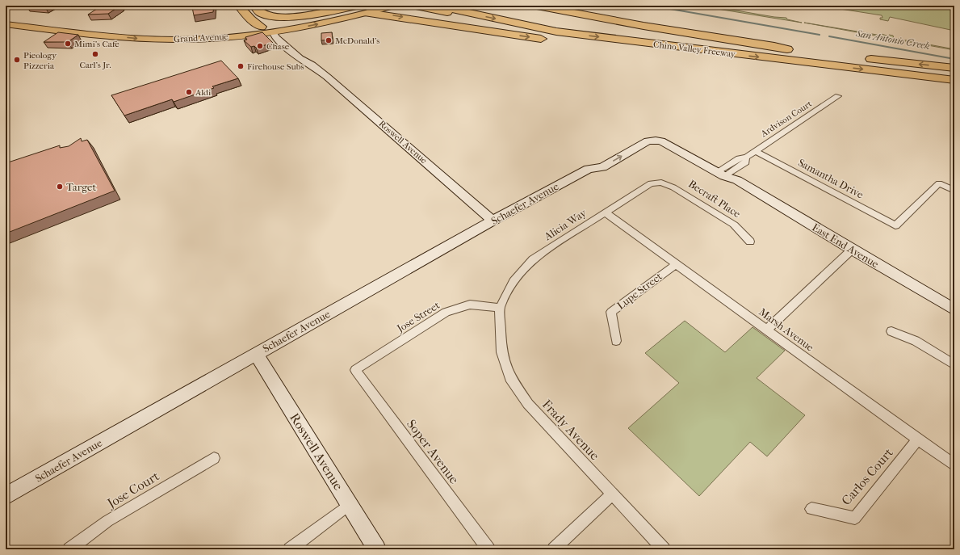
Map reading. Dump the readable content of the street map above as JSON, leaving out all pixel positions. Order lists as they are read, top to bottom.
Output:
{
  "streets": {
    "highway": ["Chino Valley Freeway"],
    "main road": [
      "Grand Avenue",
      "Roswell Avenue",
      "Schaefer Avenue",
      "East End Avenue"
    ],
    "street": [
      "Ardvison Court",
      "Samantha Drive",
      "Becraft Place",
      "Alicia Way",
      "Lupe Street",
      "Jose Street",
      "Marsh Avenue",
      "Frady Avenue",
      "Soper Avenue",
      "Carlos Court",
      "Jose Court"
    ]
  },
  "crossings": [
    ["Grand Avenue", "Roswell Avenue"],
    ["Ardvison Court", "Samantha Drive"],
    ["Ardvison Court", "East End Avenue"],
    ["Roswell Avenue", "Schaefer Avenue"],
    ["Becraft Place", "Alicia Way"],
    ["Schaefer Avenue", "East End Avenue"],
    ["Alicia Way", "Jose Street"],
    ["Alicia Way", "Marsh Avenue"],
    ["Alicia Way", "Frady Avenue"],
    ["Lupe Street", "Marsh Avenue"],
    ["Jose Street", "Frady Avenue"],
    ["Jose Street", "Soper Avenue"],
    ["Marsh Avenue", "Carlos Court"]
  ],
  "water": ["San Antonio Creek"],
  "places": [
    "McDonald's",
    "Mimi's Cafe",
    "Chase",
    "Carl's Jr.",
    "Pieology Pizzeria",
    "Firehouse Subs",
    "Aldi",
    "Target"
  ]
}
